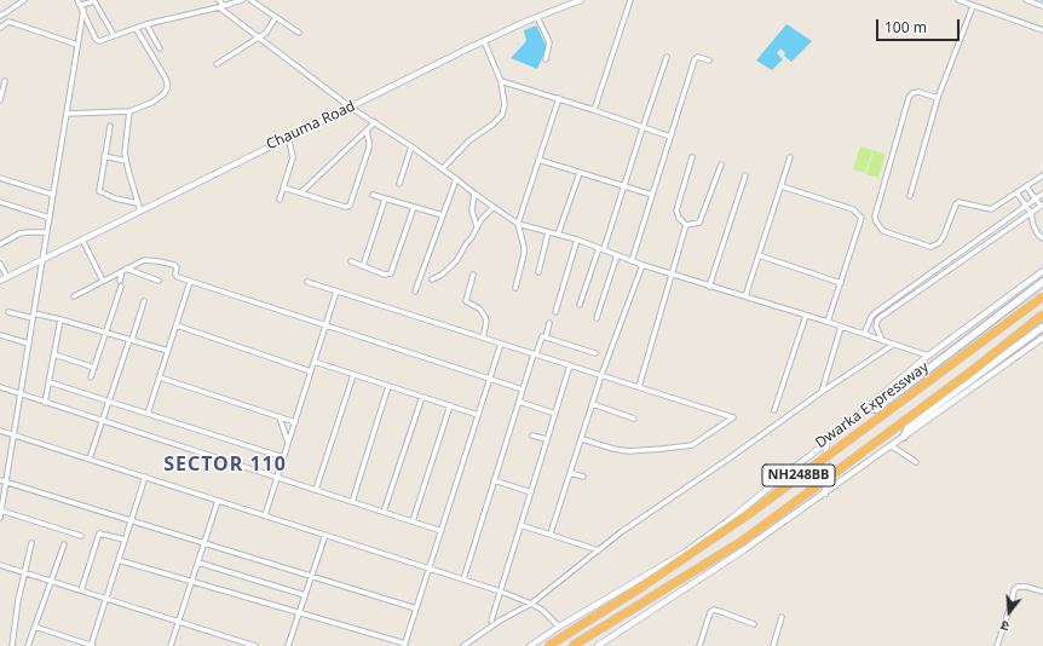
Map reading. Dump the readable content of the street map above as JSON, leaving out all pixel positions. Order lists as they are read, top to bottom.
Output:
{
  "streets": {
    "highway": ["Dwarka Expressway", "NH248BB"],
    "street": ["Chauma Road"]
  },
  "districts": ["SECTOR 110"],
  "scale_bar": "100 m",
  "north": "bottom"
}
